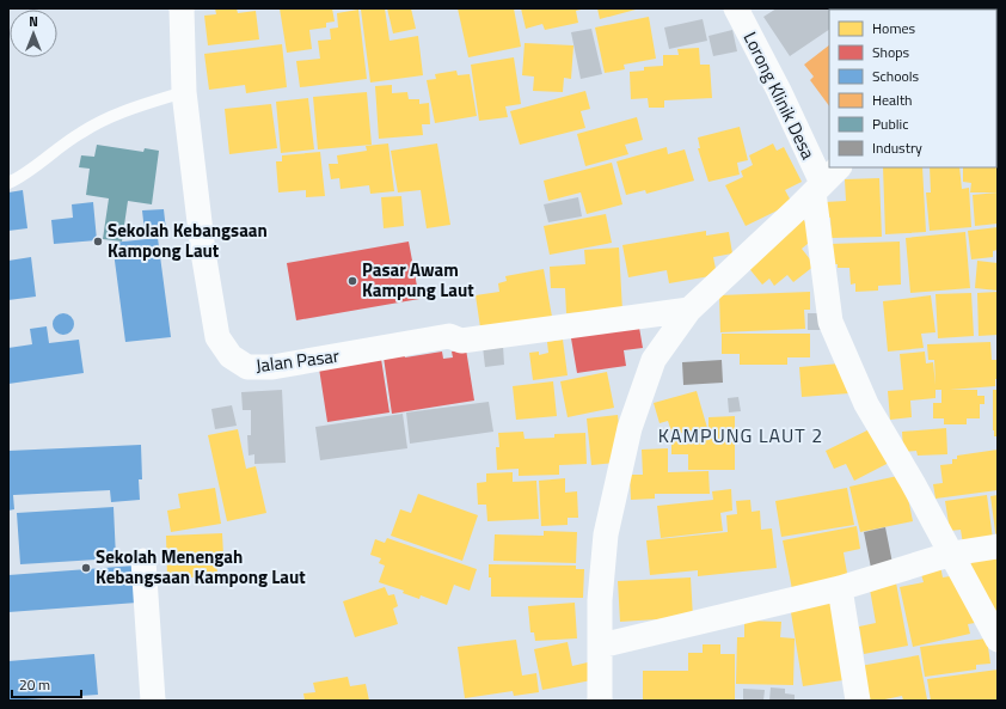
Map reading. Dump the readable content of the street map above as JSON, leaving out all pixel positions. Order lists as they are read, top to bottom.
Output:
{
  "streets": {
    "street": ["Lorong Klinik Desa", "Jalan Pasar"]
  },
  "districts": ["KAMPUNG LAUT 2"],
  "places": ["Sekolah Kebangsaan Kampong Laut", "Pasar Awam Kampung Laut", "Sekolah Menengah Kebangsaan Kampong Laut"],
  "legend": [
    "Homes",
    "Shops",
    "Schools",
    "Health",
    "Public",
    "Industry"
  ],
  "scale_bar": "20 m",
  "north": "top"
}
